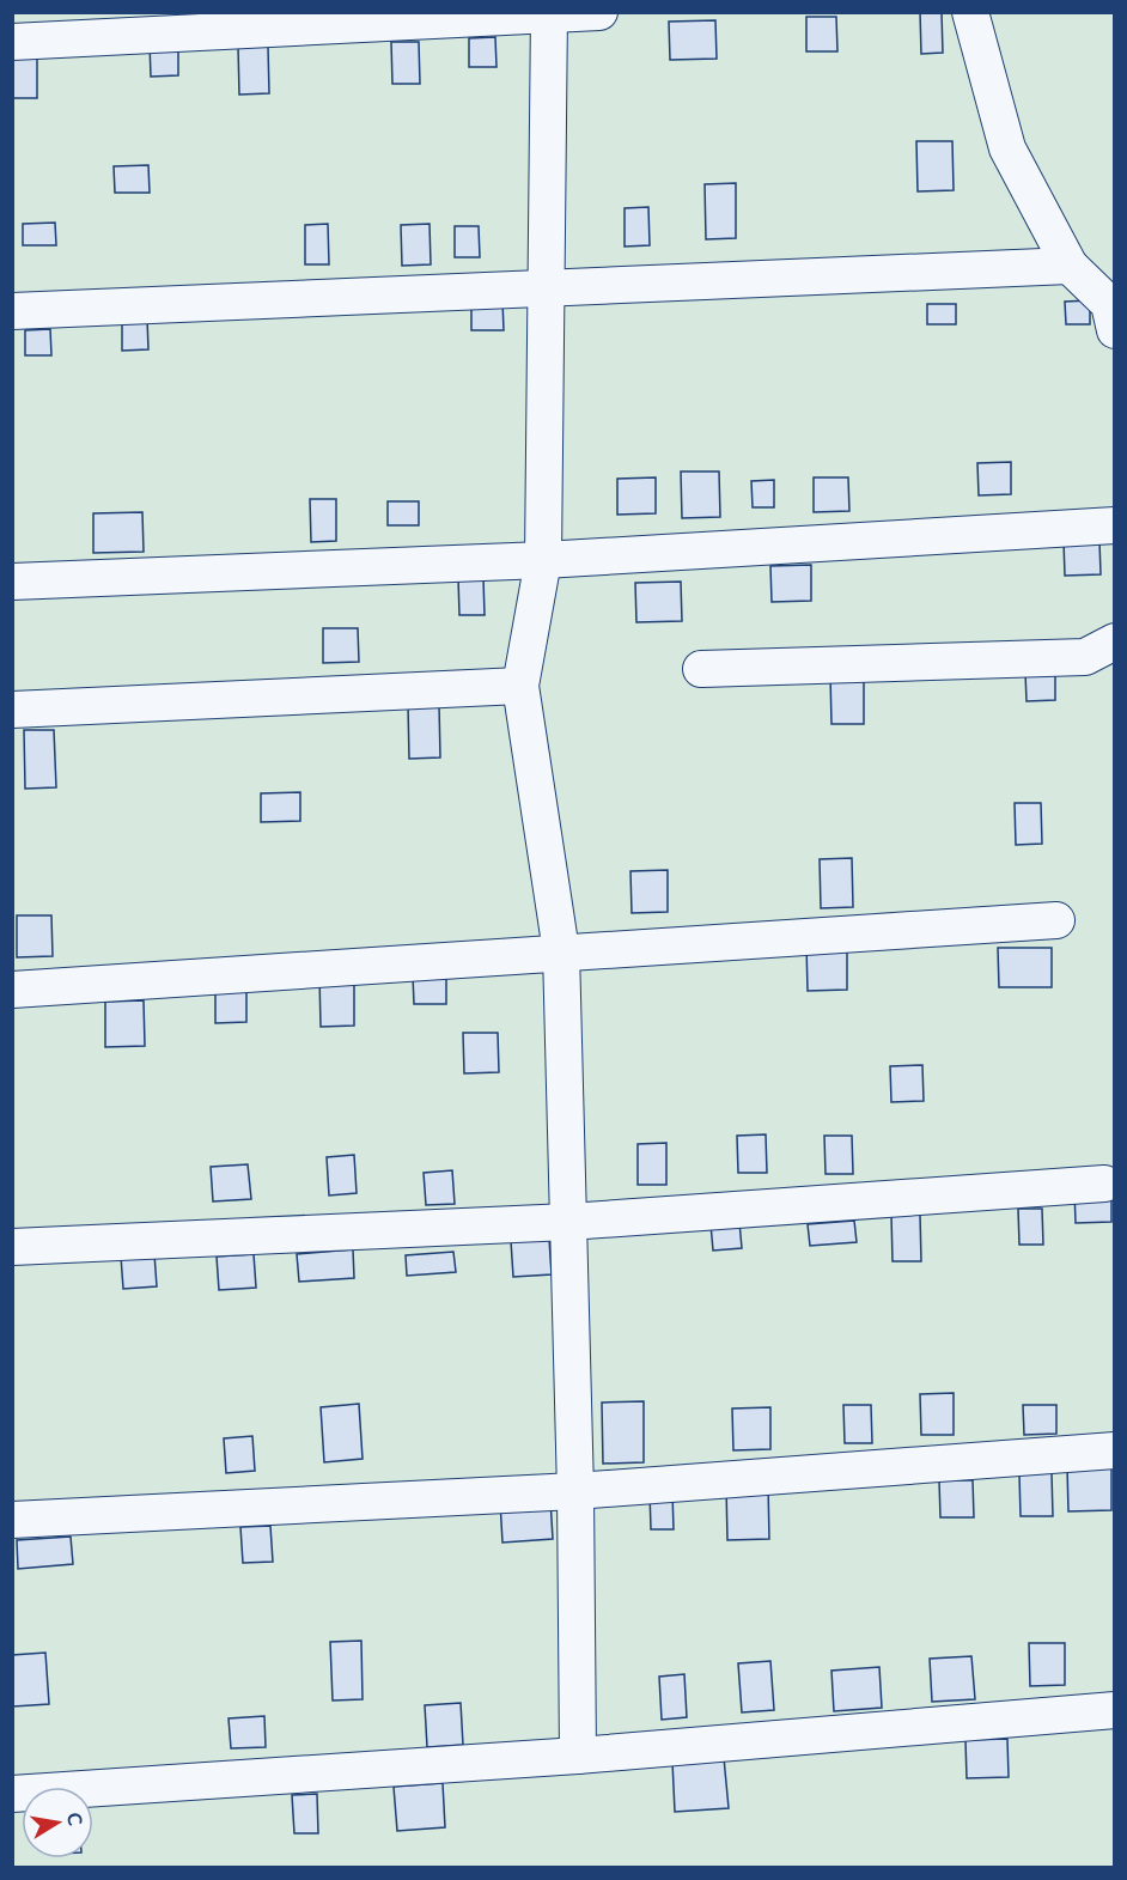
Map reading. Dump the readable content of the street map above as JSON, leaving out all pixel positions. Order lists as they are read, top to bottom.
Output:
{
  "north": "right"
}
